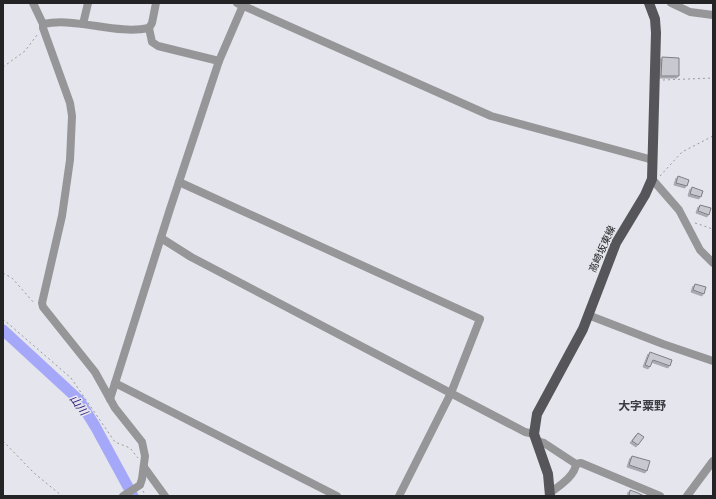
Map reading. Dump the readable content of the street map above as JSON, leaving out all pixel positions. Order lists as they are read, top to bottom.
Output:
{
  "streets": {
    "main road": ["高崎坂東線"]
  },
  "districts": ["大字粟野"],
  "water": ["山川"]
}
